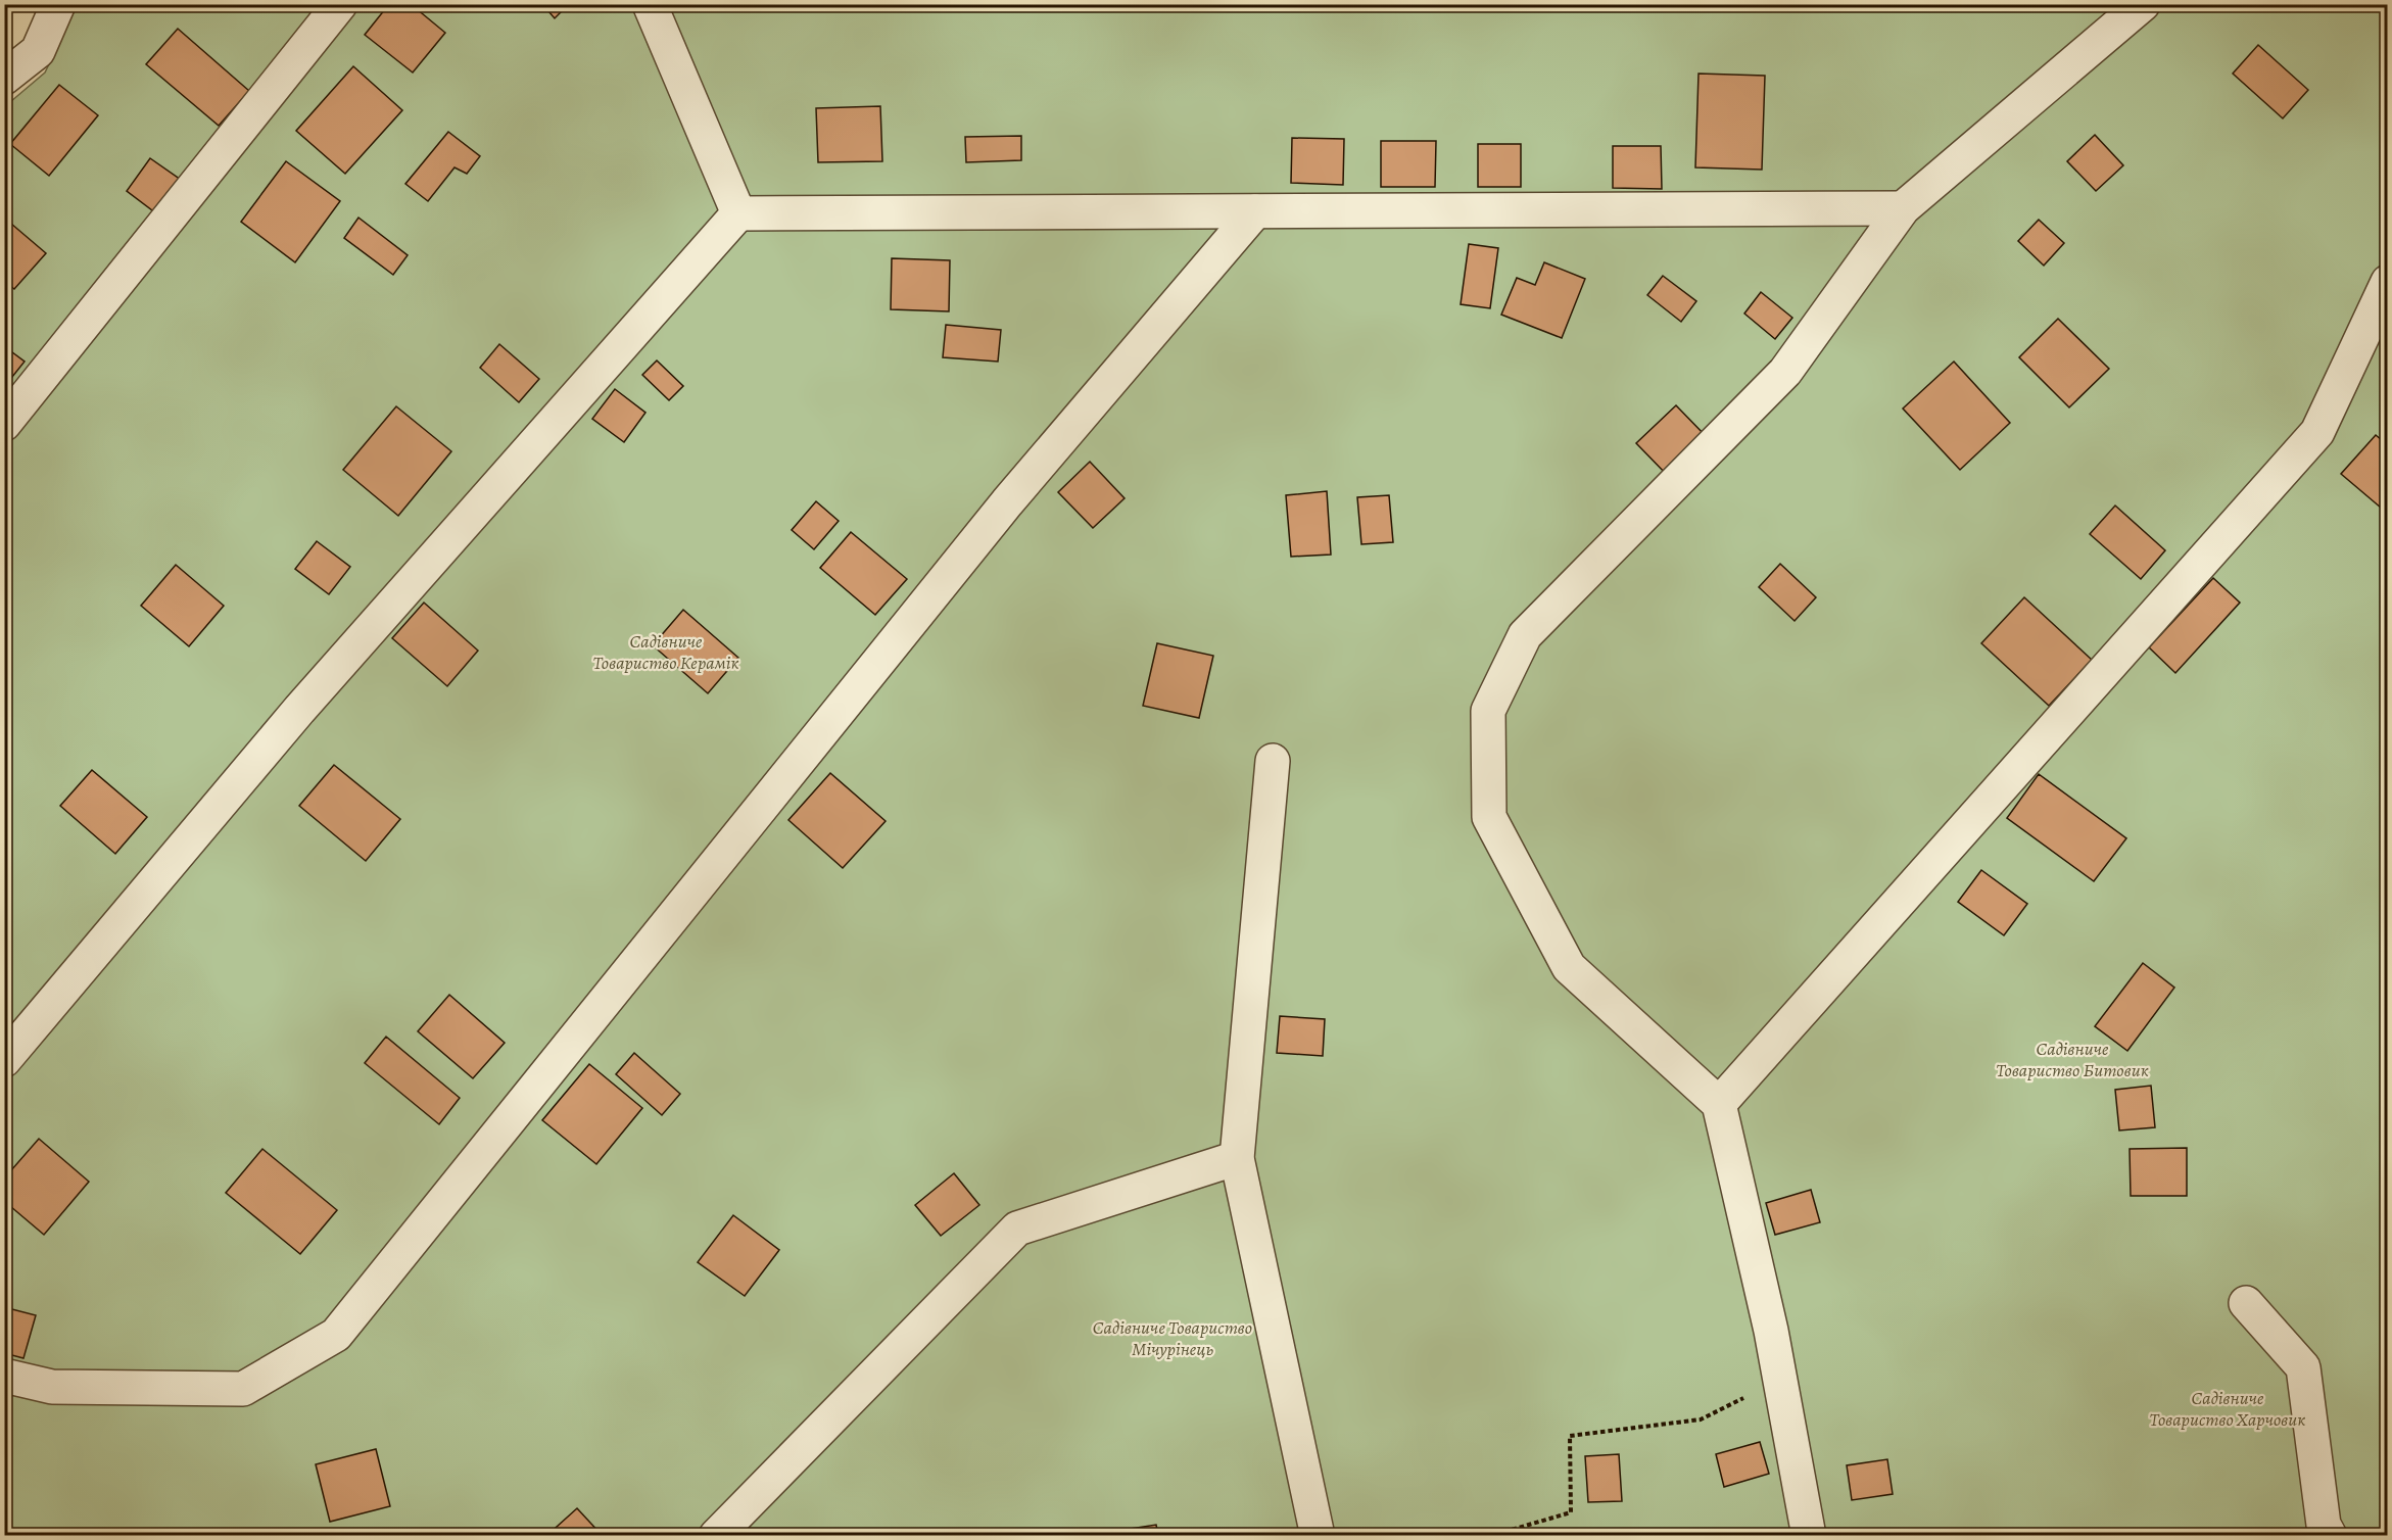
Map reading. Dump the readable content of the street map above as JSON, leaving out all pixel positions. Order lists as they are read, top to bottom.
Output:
{
  "parks": [
    "Садівниче Товариство Керамік",
    "Садівниче Товариство Битовик",
    "Садівниче Товариство Мічурінець",
    "Садівниче Товариство Харчовик"
  ]
}
